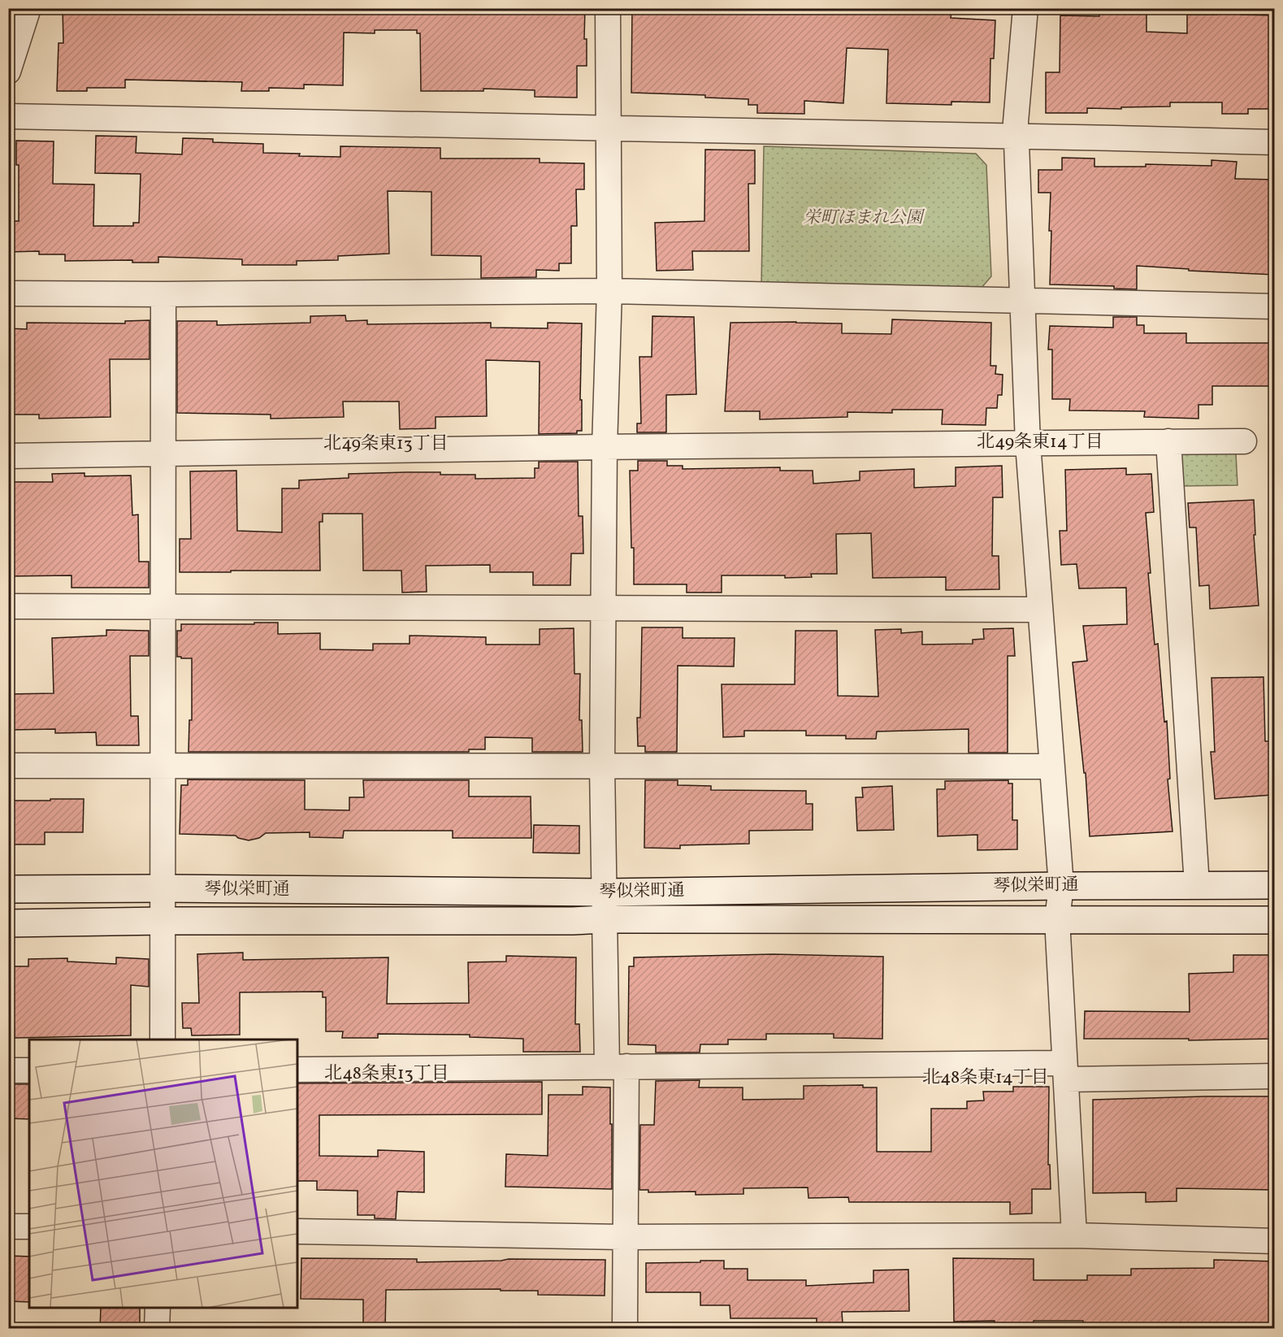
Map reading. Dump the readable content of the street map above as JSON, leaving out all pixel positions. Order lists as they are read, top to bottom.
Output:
{
  "streets": {
    "street": ["琴似栄町通"]
  },
  "districts": [
    "北49条東14丁目",
    "北49条東13丁目",
    "北48条東13丁目",
    "北48条東14丁目"
  ],
  "parks": ["栄町ほまれ公園"]
}
